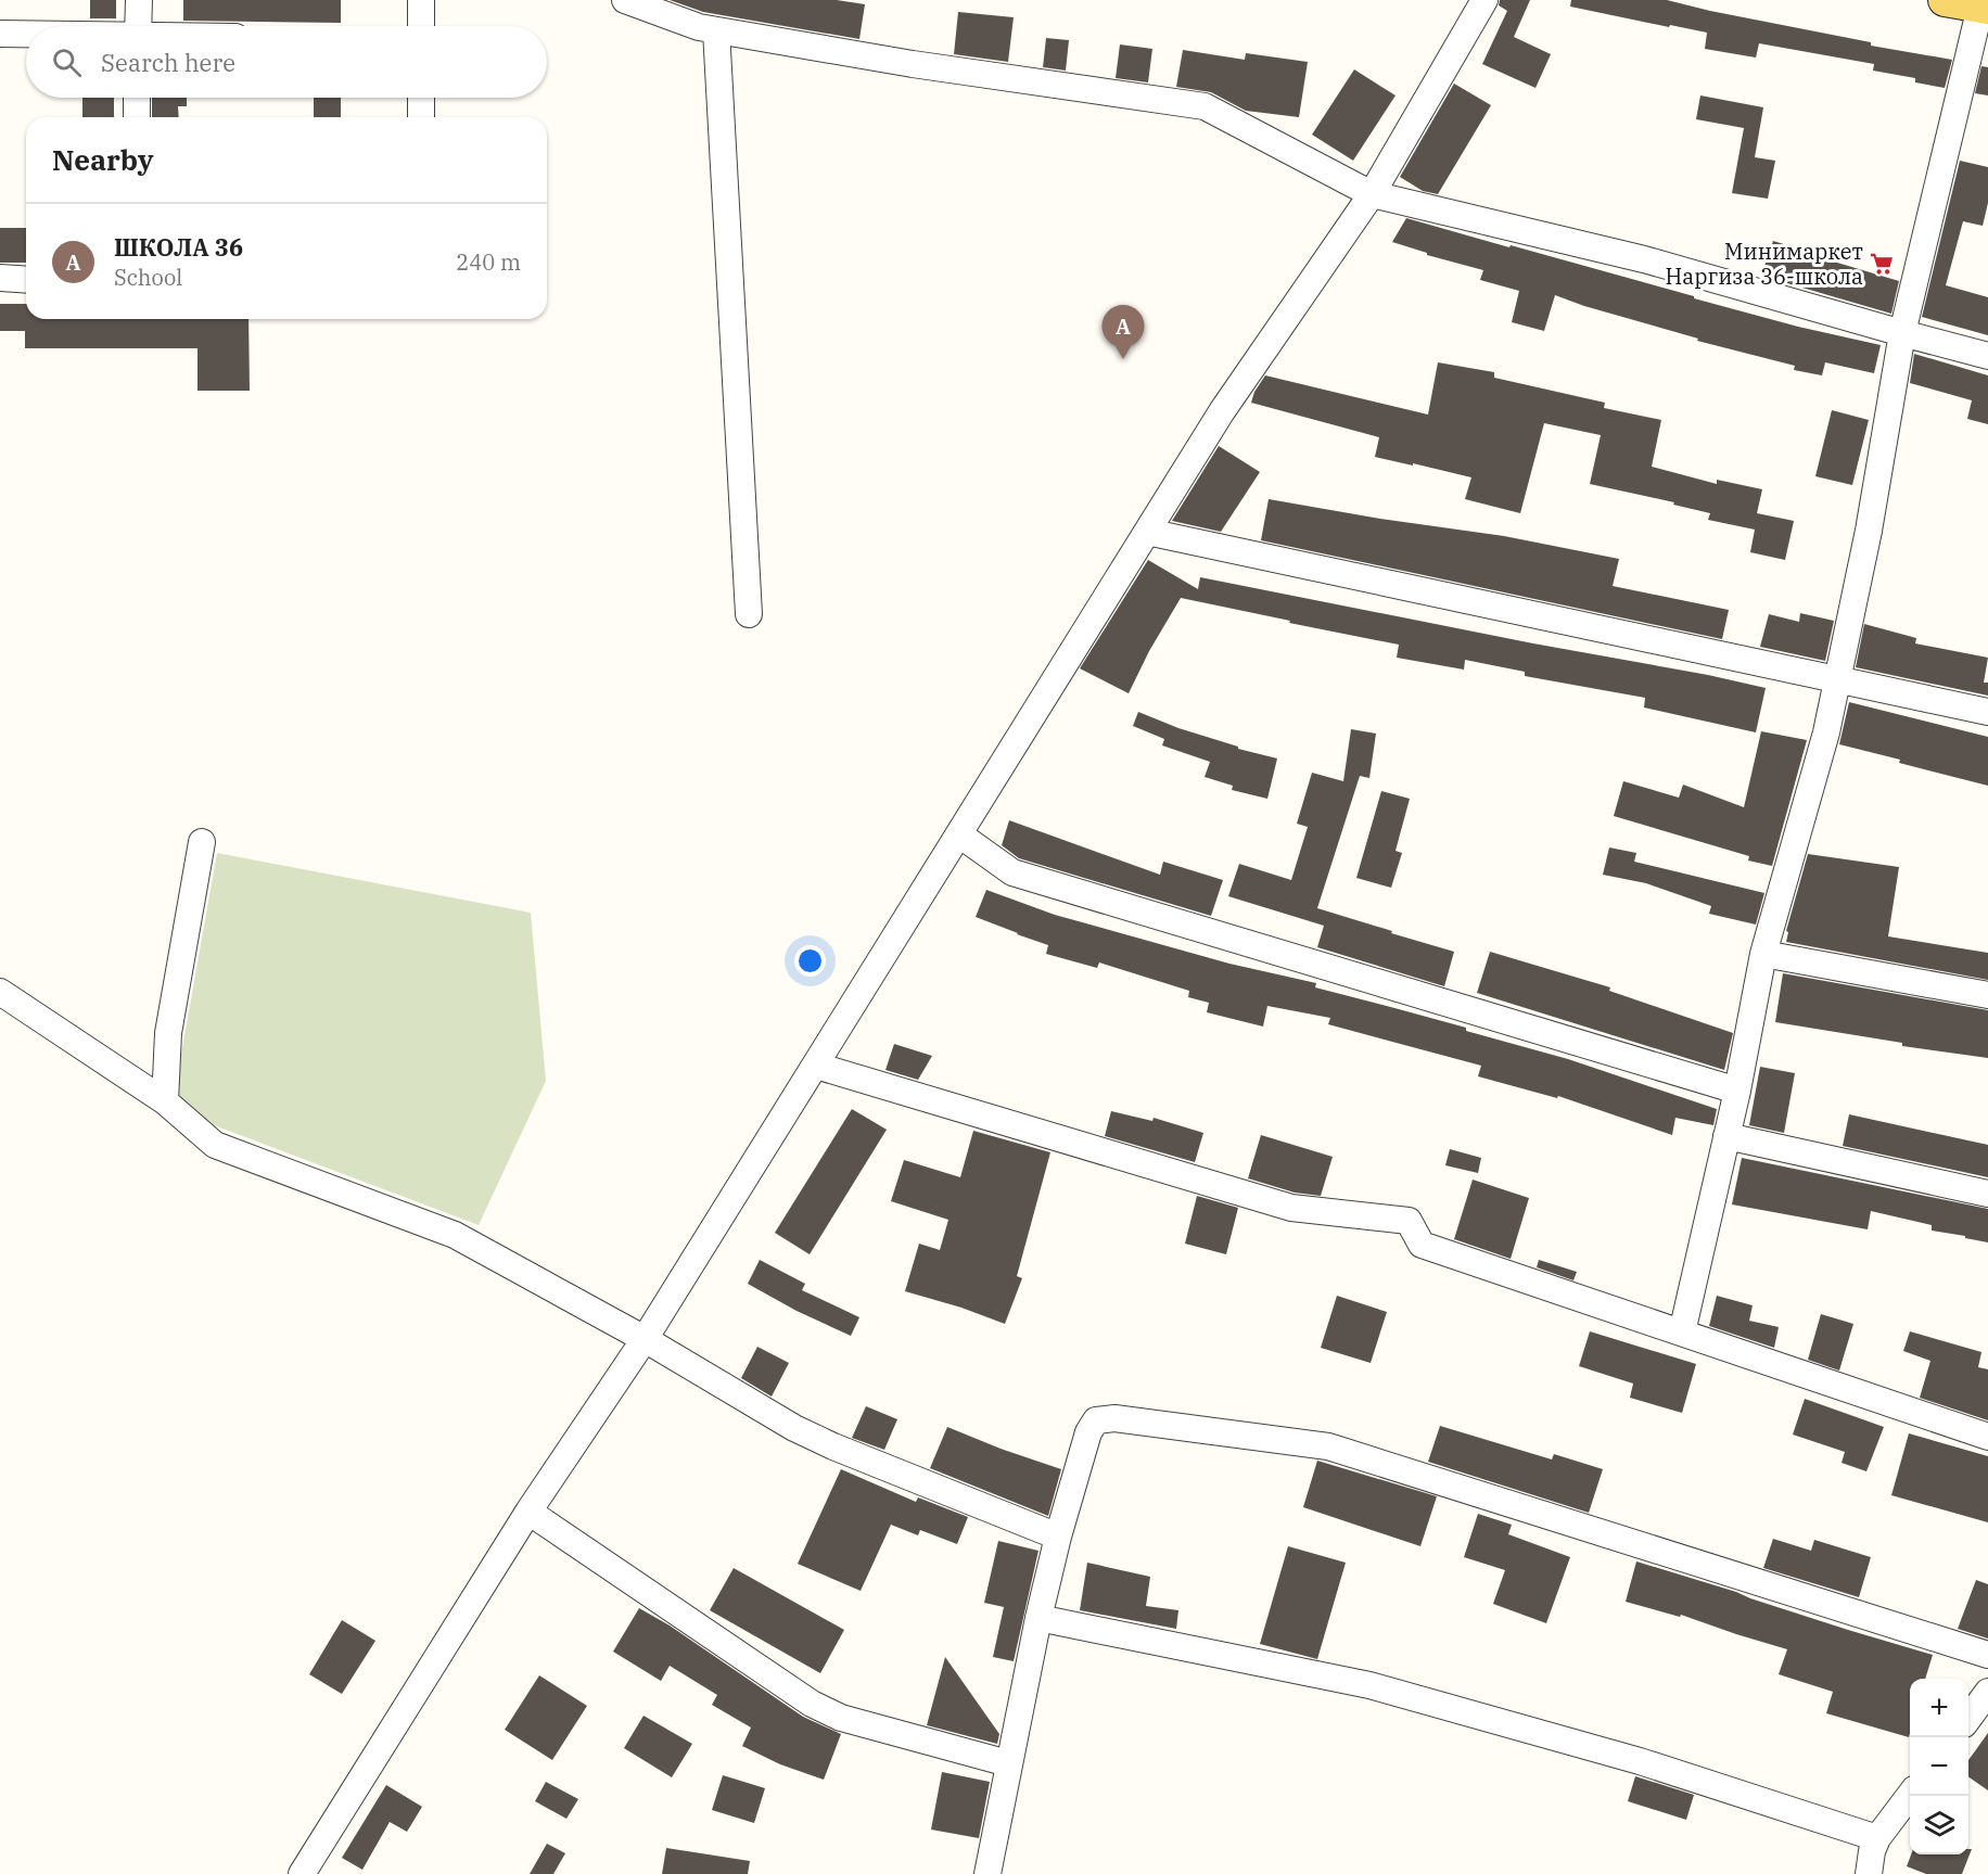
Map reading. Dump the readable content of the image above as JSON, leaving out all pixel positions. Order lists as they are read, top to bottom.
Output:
{
  "places": {
    "supermarket": ["Минимаркет Наргиза 36-школа"]
  },
  "page": {
    "search": "Search here",
    "heading": "Nearby",
    "list": [
      {
        "mark": "A",
        "name": "ШКОЛА 36",
        "note": "School",
        "value": "240 m"
      }
    ],
    "pins": "A",
    "map_buttons": ["+", "−"]
  }
}
